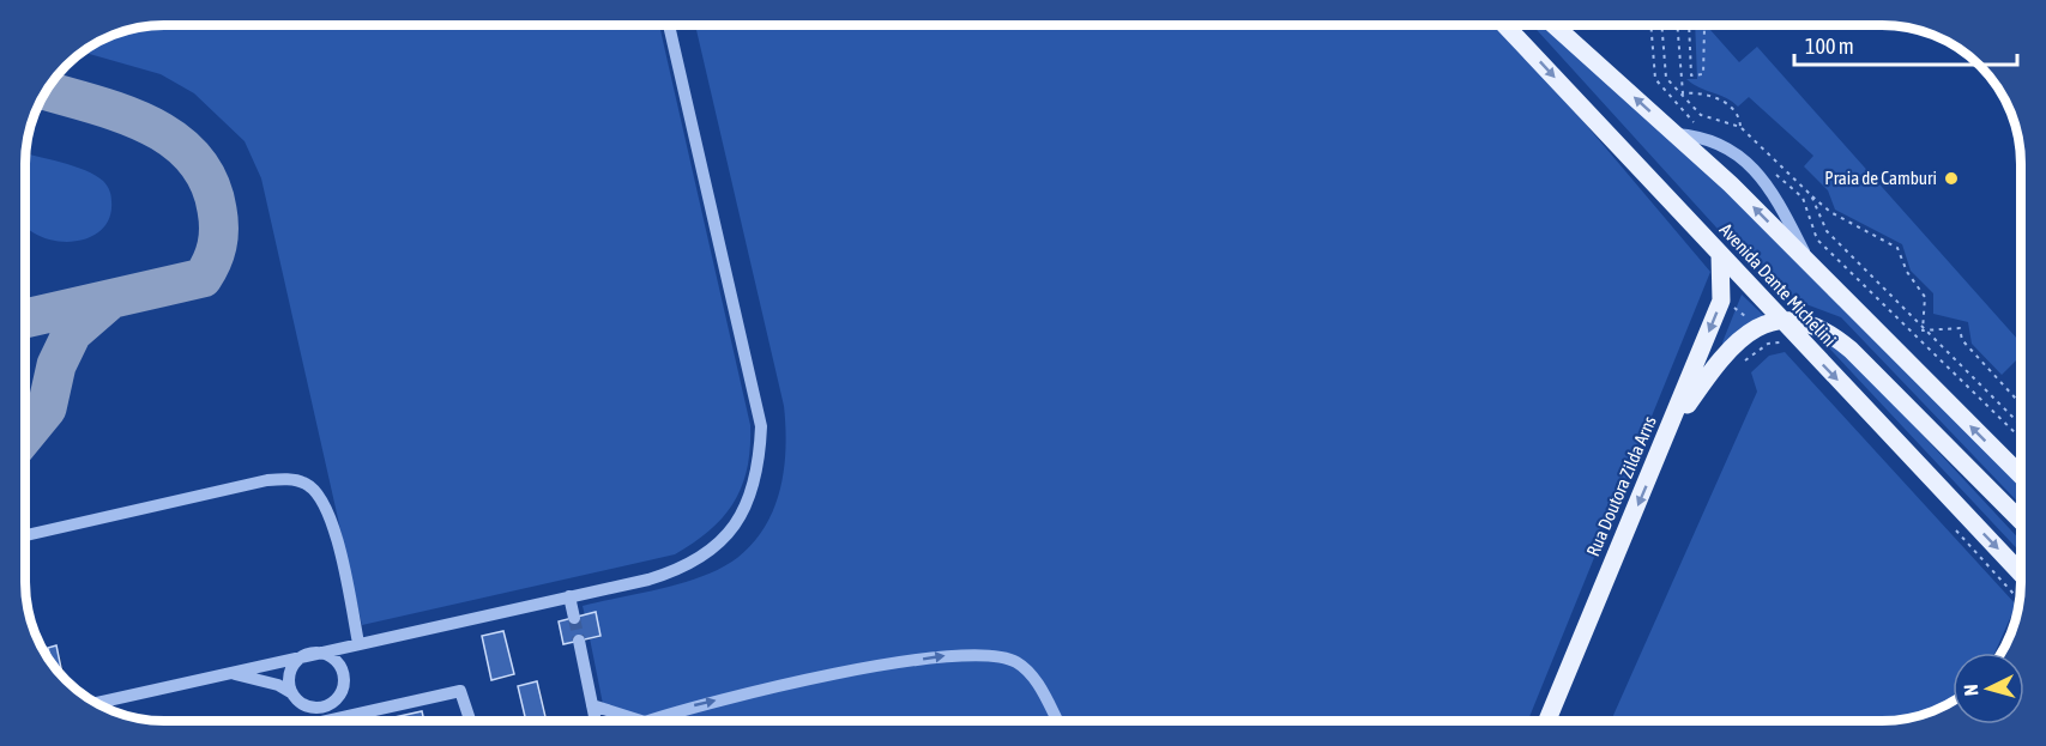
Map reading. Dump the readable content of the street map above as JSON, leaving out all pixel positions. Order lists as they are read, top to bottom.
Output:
{
  "streets": {
    "main road": ["Avenida Dante Michelini", "Rua Doutora Zilda Arns"]
  },
  "crossings": [
    ["Avenida Dante Michelini", "Rua Doutora Zilda Arns"]
  ],
  "one_way": ["Rua Doutora Zilda Arns"],
  "places": ["Praia de Camburi"],
  "scale_bar": "100 m",
  "north": "left"
}
